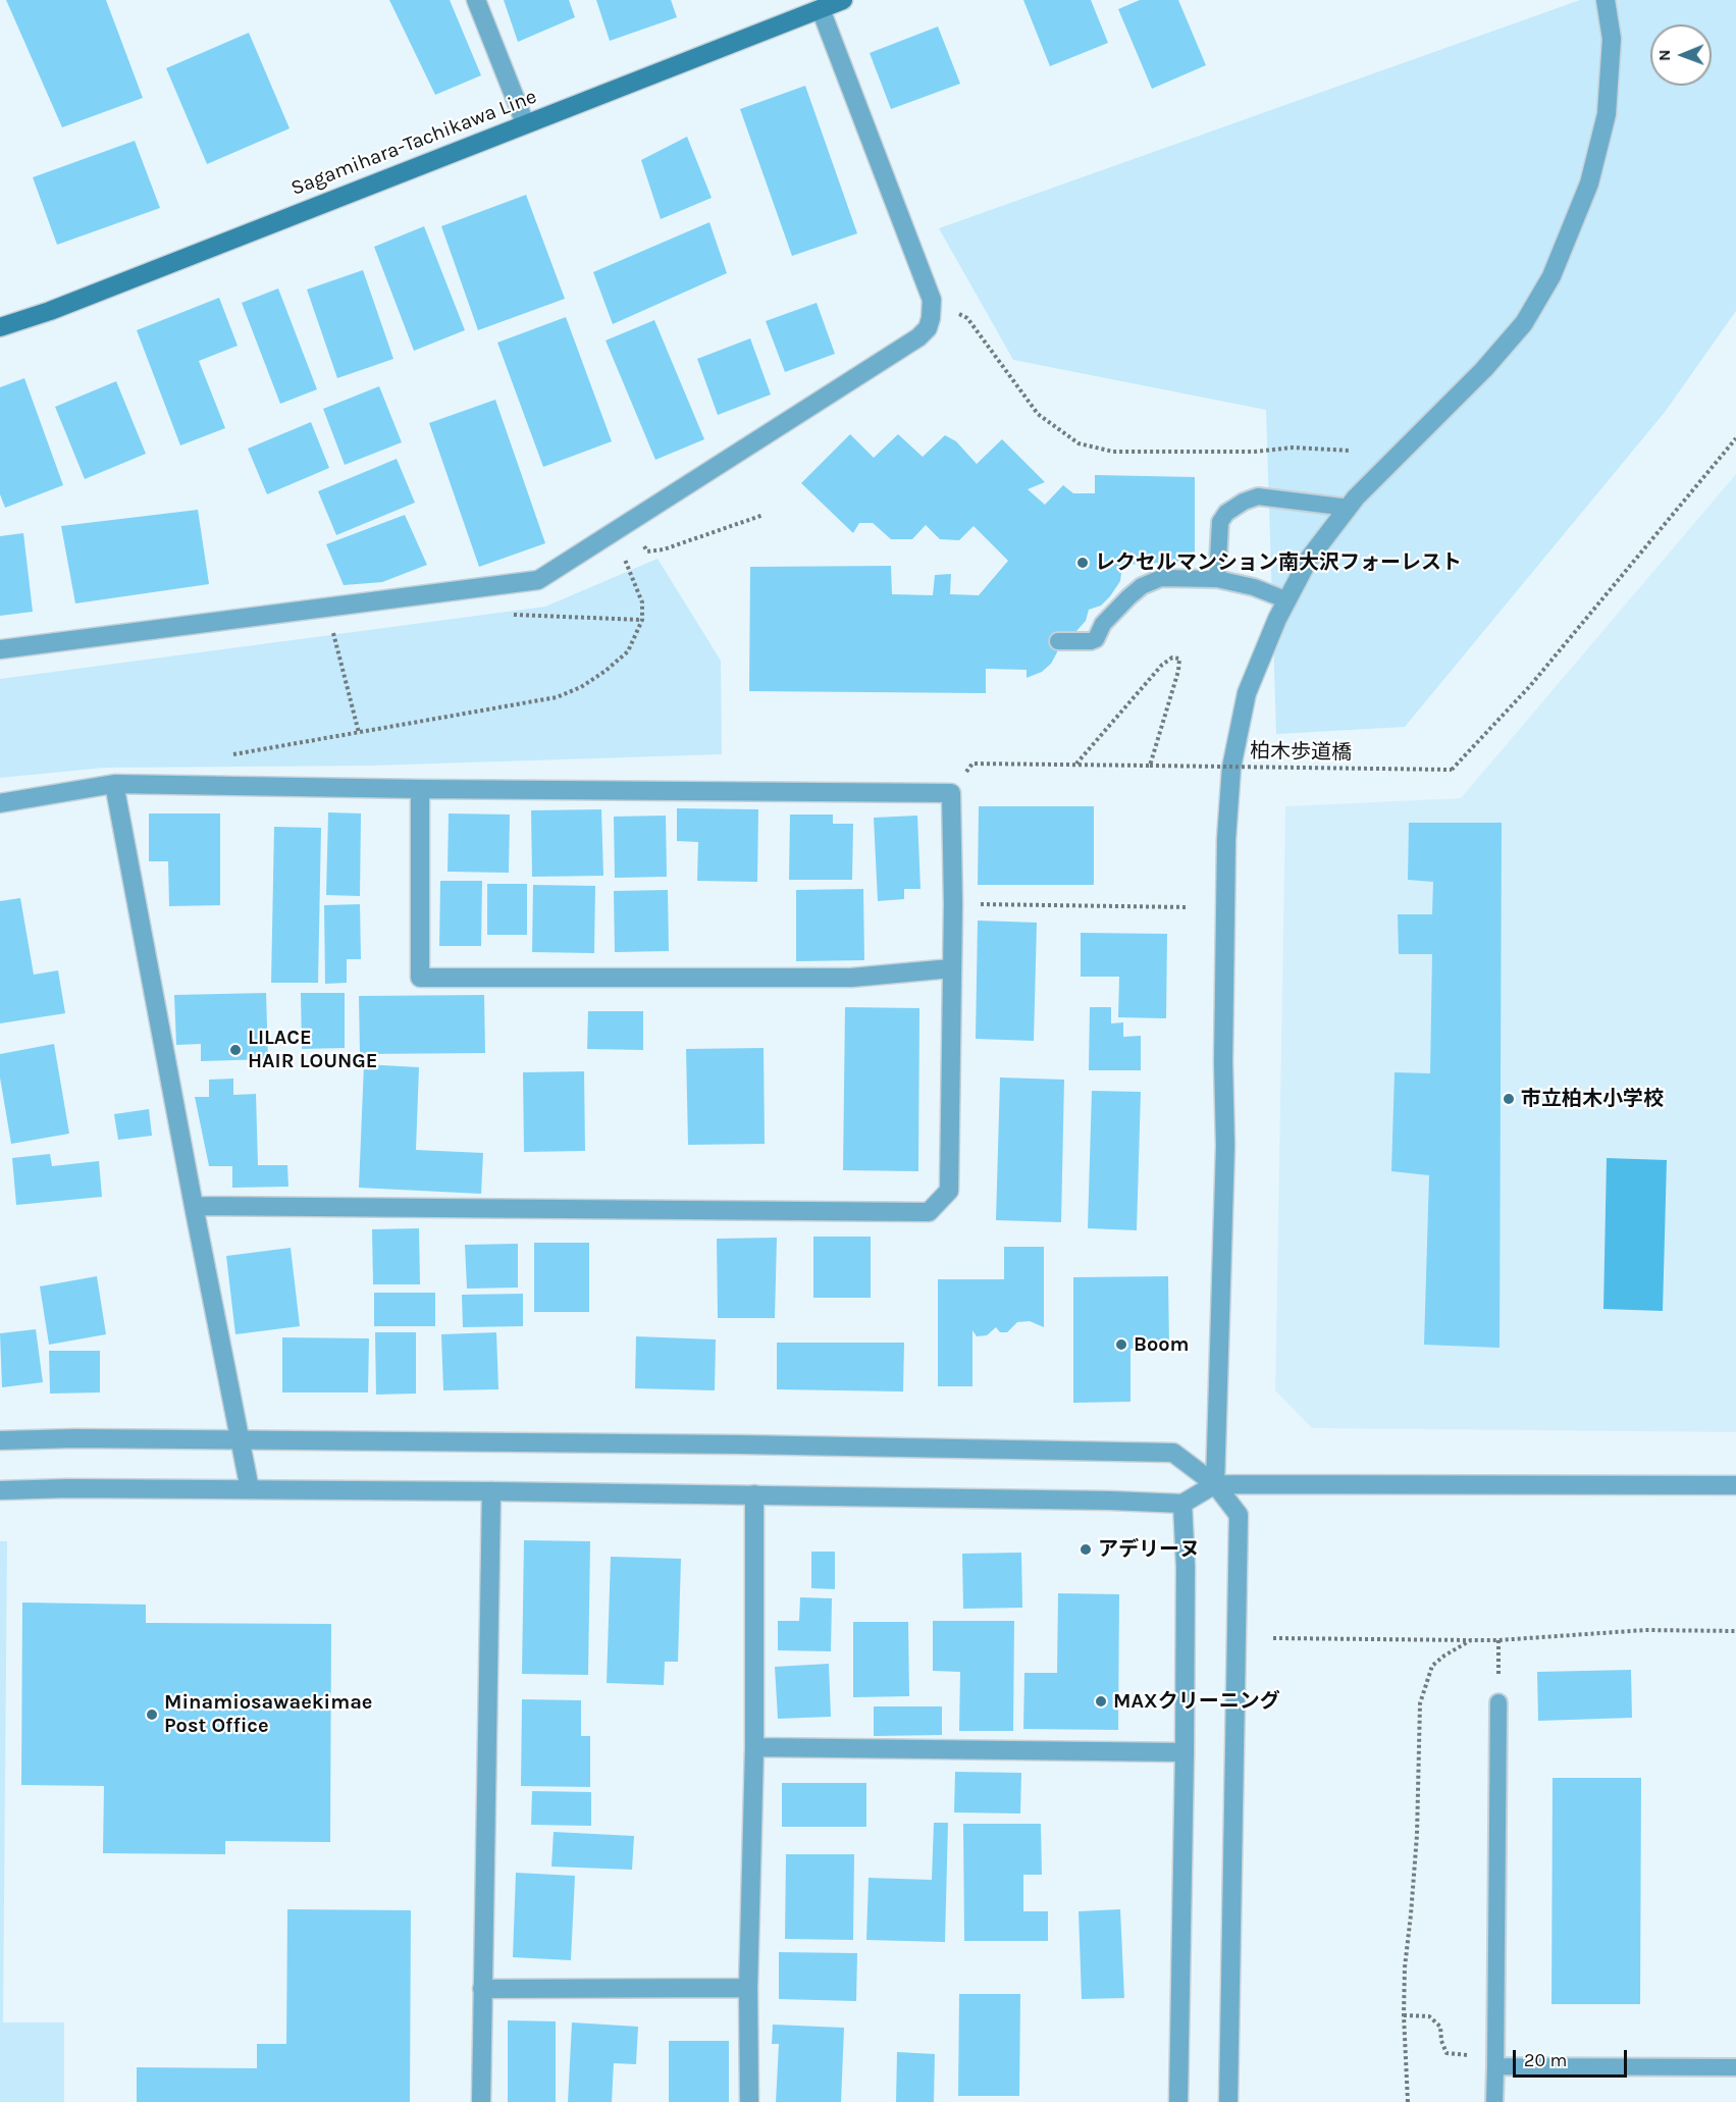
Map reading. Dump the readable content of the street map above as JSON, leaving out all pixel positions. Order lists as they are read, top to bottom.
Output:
{
  "streets": {
    "main road": ["Sagamihara-Tachikawa Line"],
    "path": ["柏木歩道橋"]
  },
  "places": [
    "レクセルマンション南大沢フォーレスト",
    "LILACE HAIR LOUNGE",
    "市立柏木小学校",
    "Boom",
    "アデリーヌ",
    "MAXクリーニング",
    "Minamiosawaekimae Post Office"
  ],
  "scale_bar": "20 m",
  "north": "left"
}
